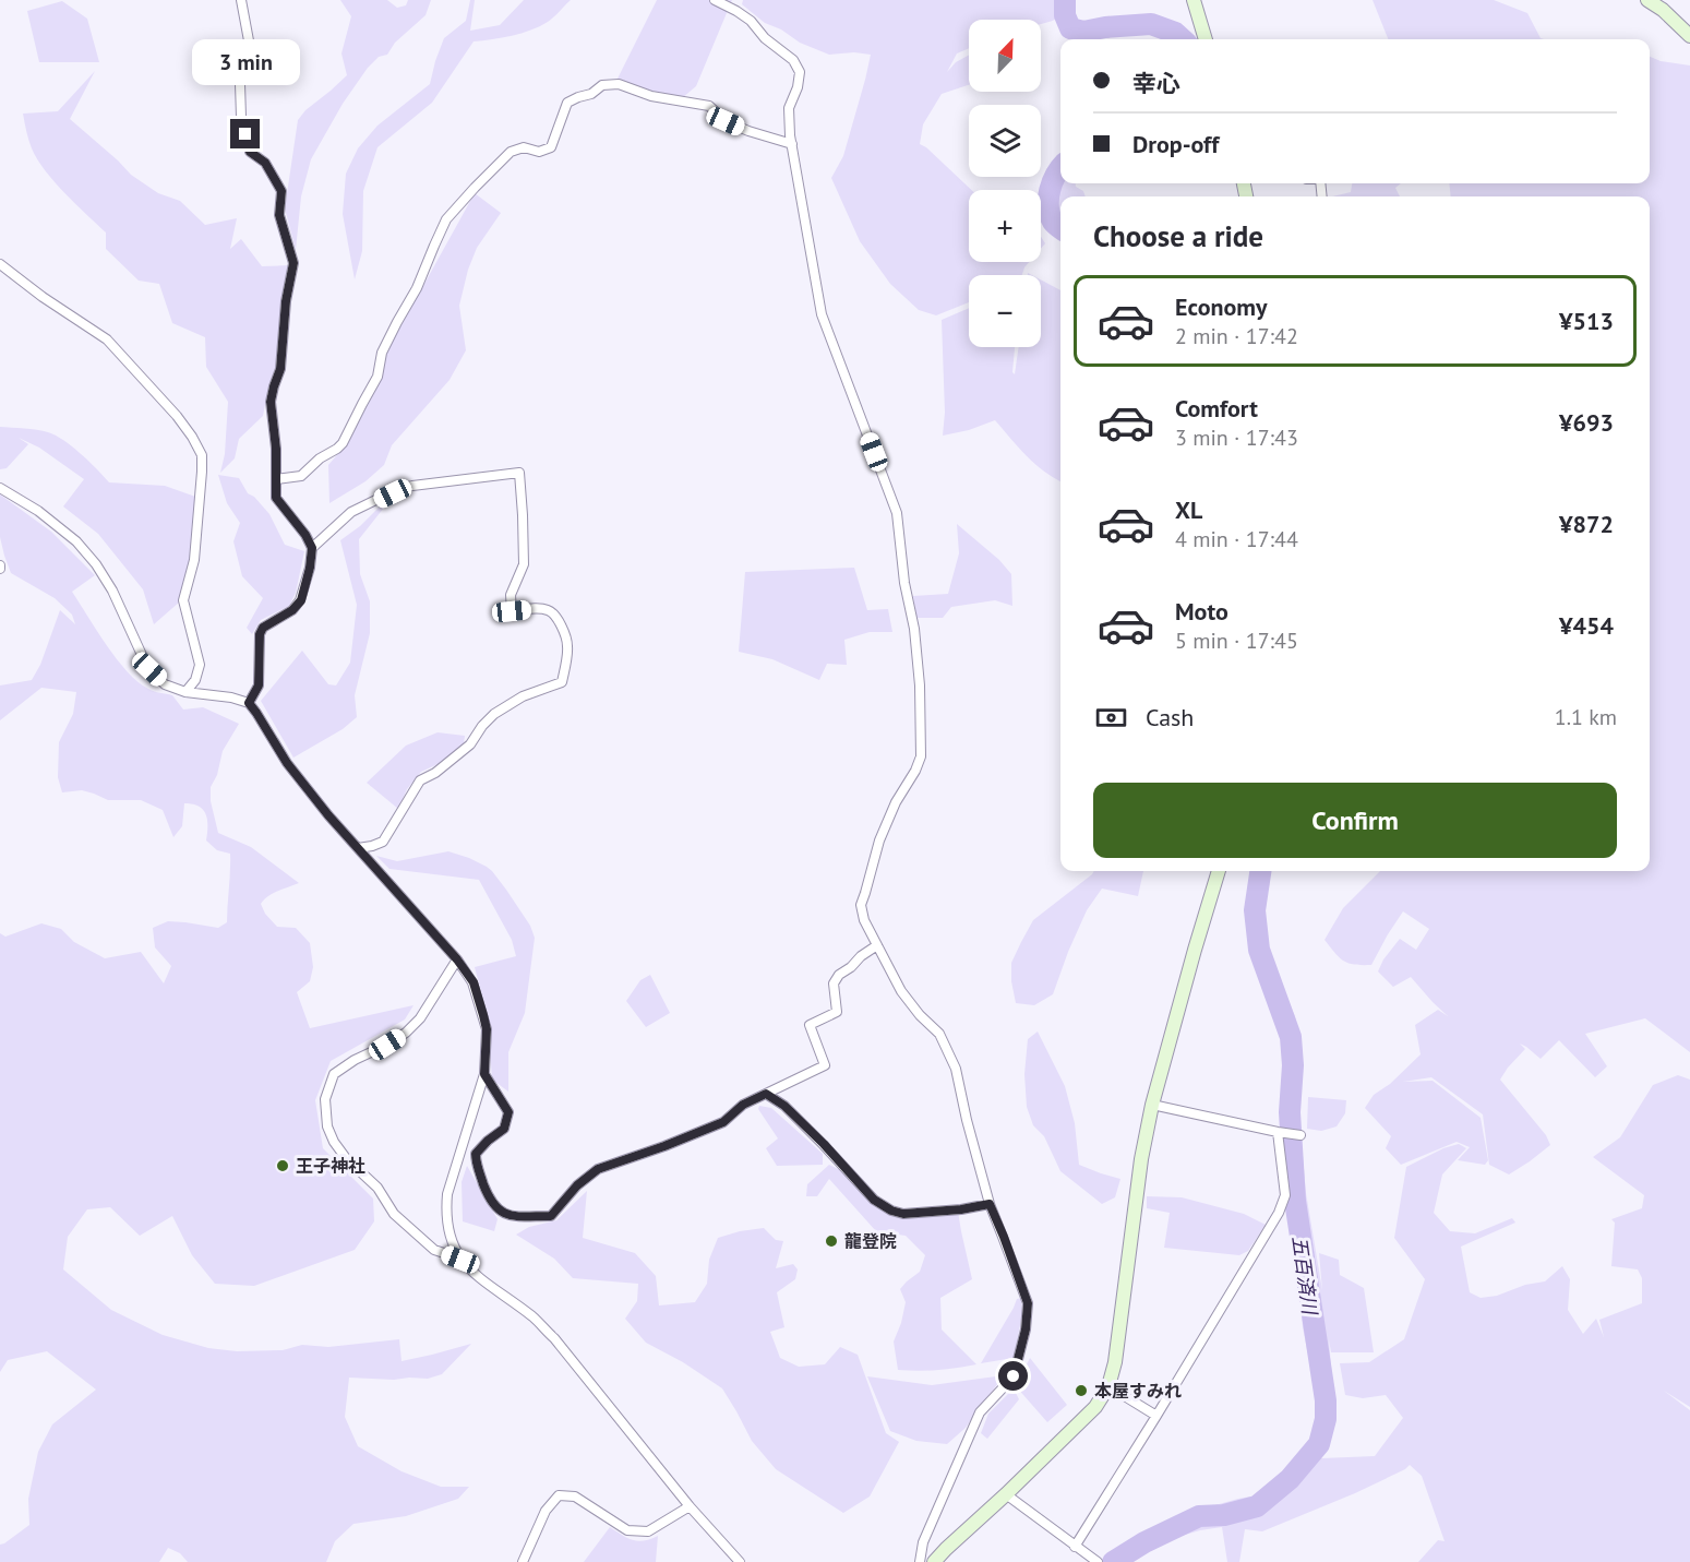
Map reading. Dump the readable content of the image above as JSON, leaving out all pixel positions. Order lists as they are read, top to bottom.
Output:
{
  "water": ["五百済川"],
  "places": ["王子神社", "龍登院", "本屋すみれ"],
  "north": "top right",
  "page": {
    "map_buttons": ["+", "−"],
    "bubble": "3 min",
    "banner": ["幸心", "Drop-off"],
    "heading": "Choose a ride",
    "list": [
      {
        "name": "Economy",
        "note": "2 min · 17:42",
        "value": "¥513"
      },
      {
        "name": "Comfort",
        "note": "3 min · 17:43",
        "value": "¥693"
      },
      {
        "name": "XL",
        "note": "4 min · 17:44",
        "value": "¥872"
      },
      {
        "name": "Moto",
        "note": "5 min · 17:45",
        "value": "¥454"
      }
    ],
    "pay": ["Cash", "1.1 km"],
    "buttons": "Confirm"
  }
}
